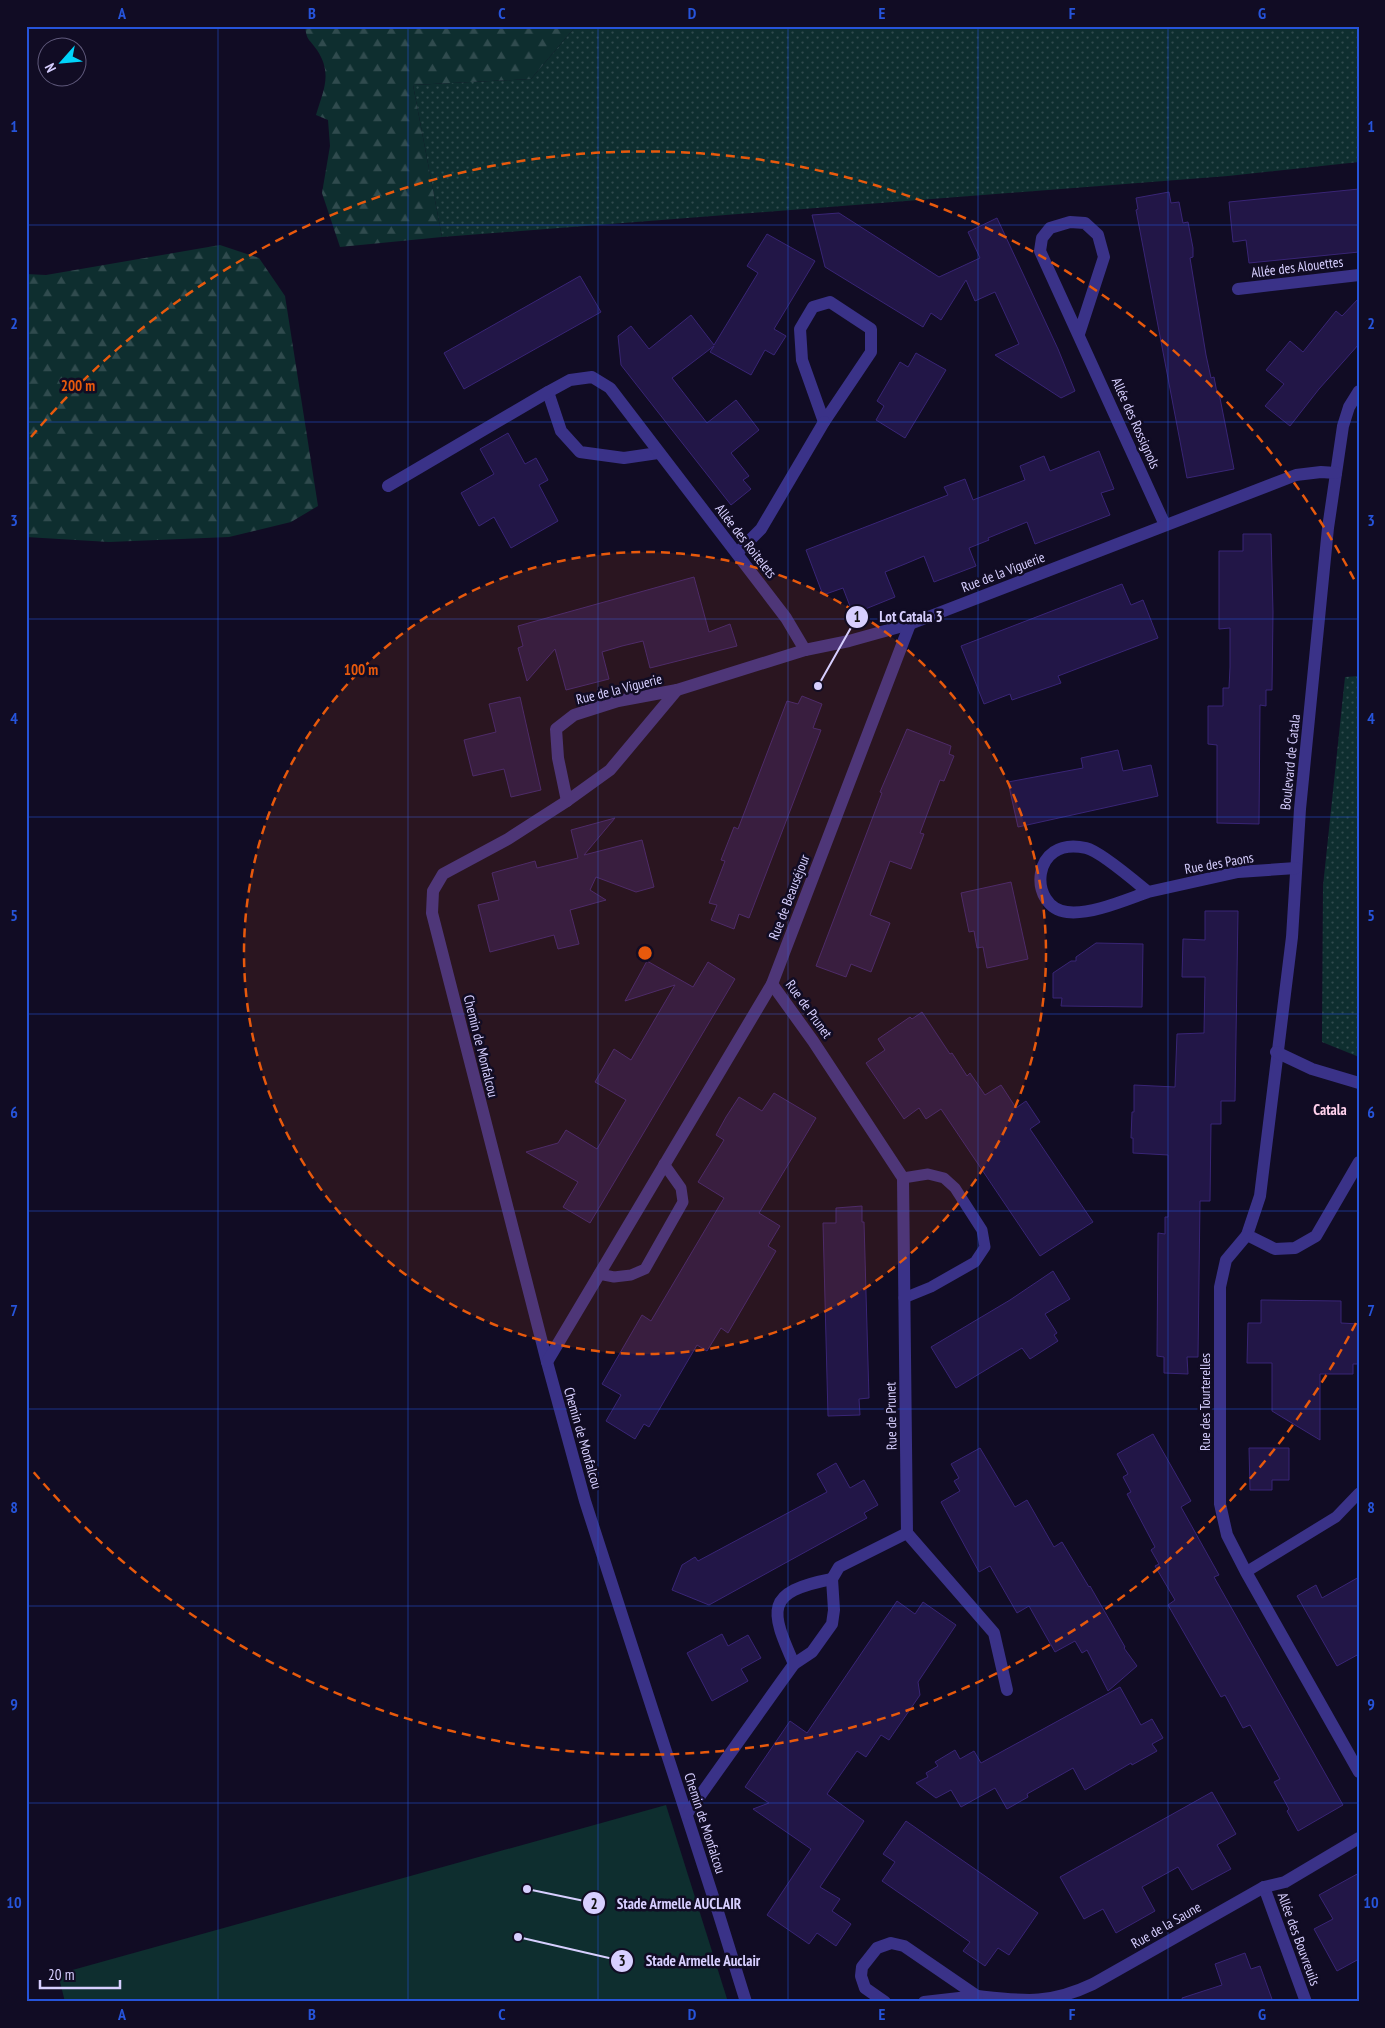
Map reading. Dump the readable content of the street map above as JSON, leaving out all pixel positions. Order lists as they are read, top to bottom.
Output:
{
  "streets": {
    "street": [
      "Allée des Alouettes",
      "Allée des Rossignols",
      "Allée des Roitelets",
      "Rue de la Viguerie",
      "Boulevard de Catala",
      "Rue des Paons",
      "Rue de Beauséjour",
      "Rue de Prunet",
      "Chemin de Monfalcou",
      "Rue des Tourterelles",
      "Rue de la Saune",
      "Allée des Bouvreuils"
    ]
  },
  "crossings": [
    ["Allée des Rossignols", "Rue de la Viguerie"],
    ["Allée des Roitelets", "Rue de la Viguerie"],
    ["Rue de la Viguerie", "Boulevard de Catala"],
    ["Rue de la Viguerie", "Rue de Beauséjour"],
    ["Rue de la Viguerie", "Chemin de Monfalcou"],
    ["Boulevard de Catala", "Rue des Paons"],
    ["Boulevard de Catala", "Rue des Tourterelles"],
    ["Rue de Beauséjour", "Rue de Prunet"],
    ["Rue de Beauséjour", "Chemin de Monfalcou"],
    ["Rue de la Saune", "Allée des Bouvreuils"]
  ],
  "districts": ["Catala"],
  "places": ["Lot Catala 3", "Stade Armelle AUCLAIR", "Stade Armelle Auclair"],
  "scale_bar": "20 m",
  "north": "bottom left",
  "grid": {
    "columns": [
      "A",
      "B",
      "C",
      "D",
      "E",
      "F",
      "G"
    ],
    "rows": [
      "1",
      "2",
      "3",
      "4",
      "5",
      "6",
      "7",
      "8",
      "9",
      "10"
    ]
  },
  "rings": ["200 m", "100 m"]
}
